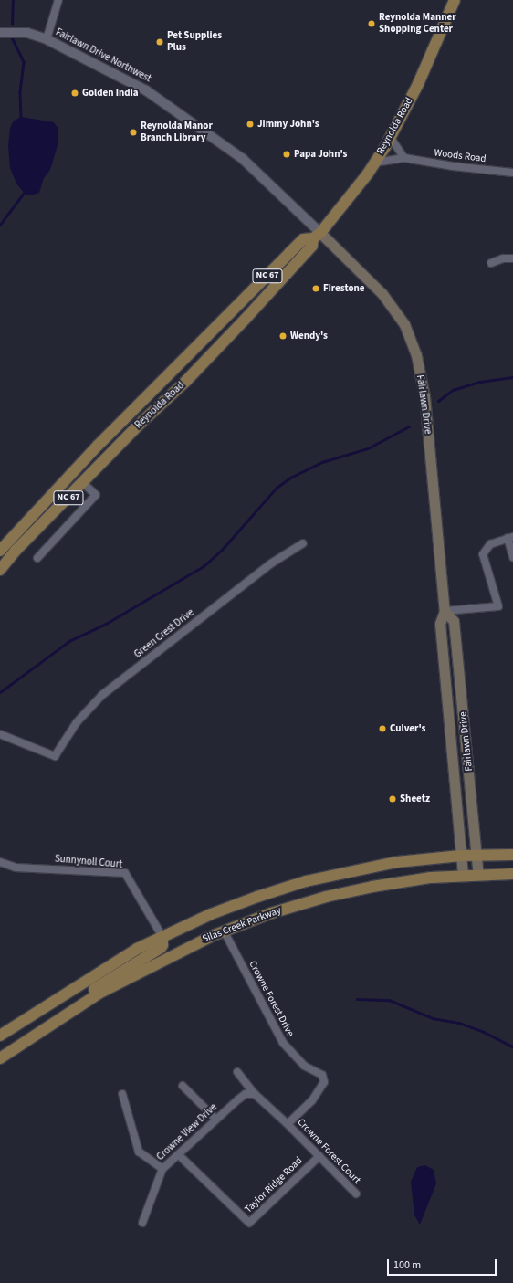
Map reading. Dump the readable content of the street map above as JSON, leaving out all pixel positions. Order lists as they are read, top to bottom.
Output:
{
  "streets": {
    "main road": [
      "Reynolda Road",
      "NC 67",
      "Fairlawn Drive",
      "Silas Creek Parkway"
    ],
    "street": [
      "Fairlawn Drive Northwest",
      "Woods Road",
      "Green Crest Drive",
      "Sunnynoll Court",
      "Crowne Forest Drive",
      "Crowne View Drive",
      "Crowne Forest Court",
      "Taylor Ridge Road"
    ]
  },
  "crossings": [
    ["Fairlawn Drive Northwest", "Reynolda Road"],
    ["Fairlawn Drive Northwest", "Fairlawn Drive"],
    ["Reynolda Road", "Woods Road"],
    ["Reynolda Road", "Fairlawn Drive"],
    ["Fairlawn Drive", "Silas Creek Parkway"],
    ["Sunnynoll Court", "Silas Creek Parkway"],
    ["Silas Creek Parkway", "Crowne Forest Drive"],
    ["Crowne Forest Drive", "Crowne Forest Court"],
    ["Crowne View Drive", "Crowne Forest Court"],
    ["Crowne View Drive", "Taylor Ridge Road"],
    ["Crowne Forest Court", "Taylor Ridge Road"]
  ],
  "places": [
    "Reynolda Manner Shopping Center",
    "Pet Supplies Plus",
    "Golden India",
    "Jimmy John's",
    "Reynolda Manor Branch Library",
    "Papa John's",
    "Firestone",
    "Wendy's",
    "Culver's",
    "Sheetz"
  ],
  "scale_bar": "100 m"
}
